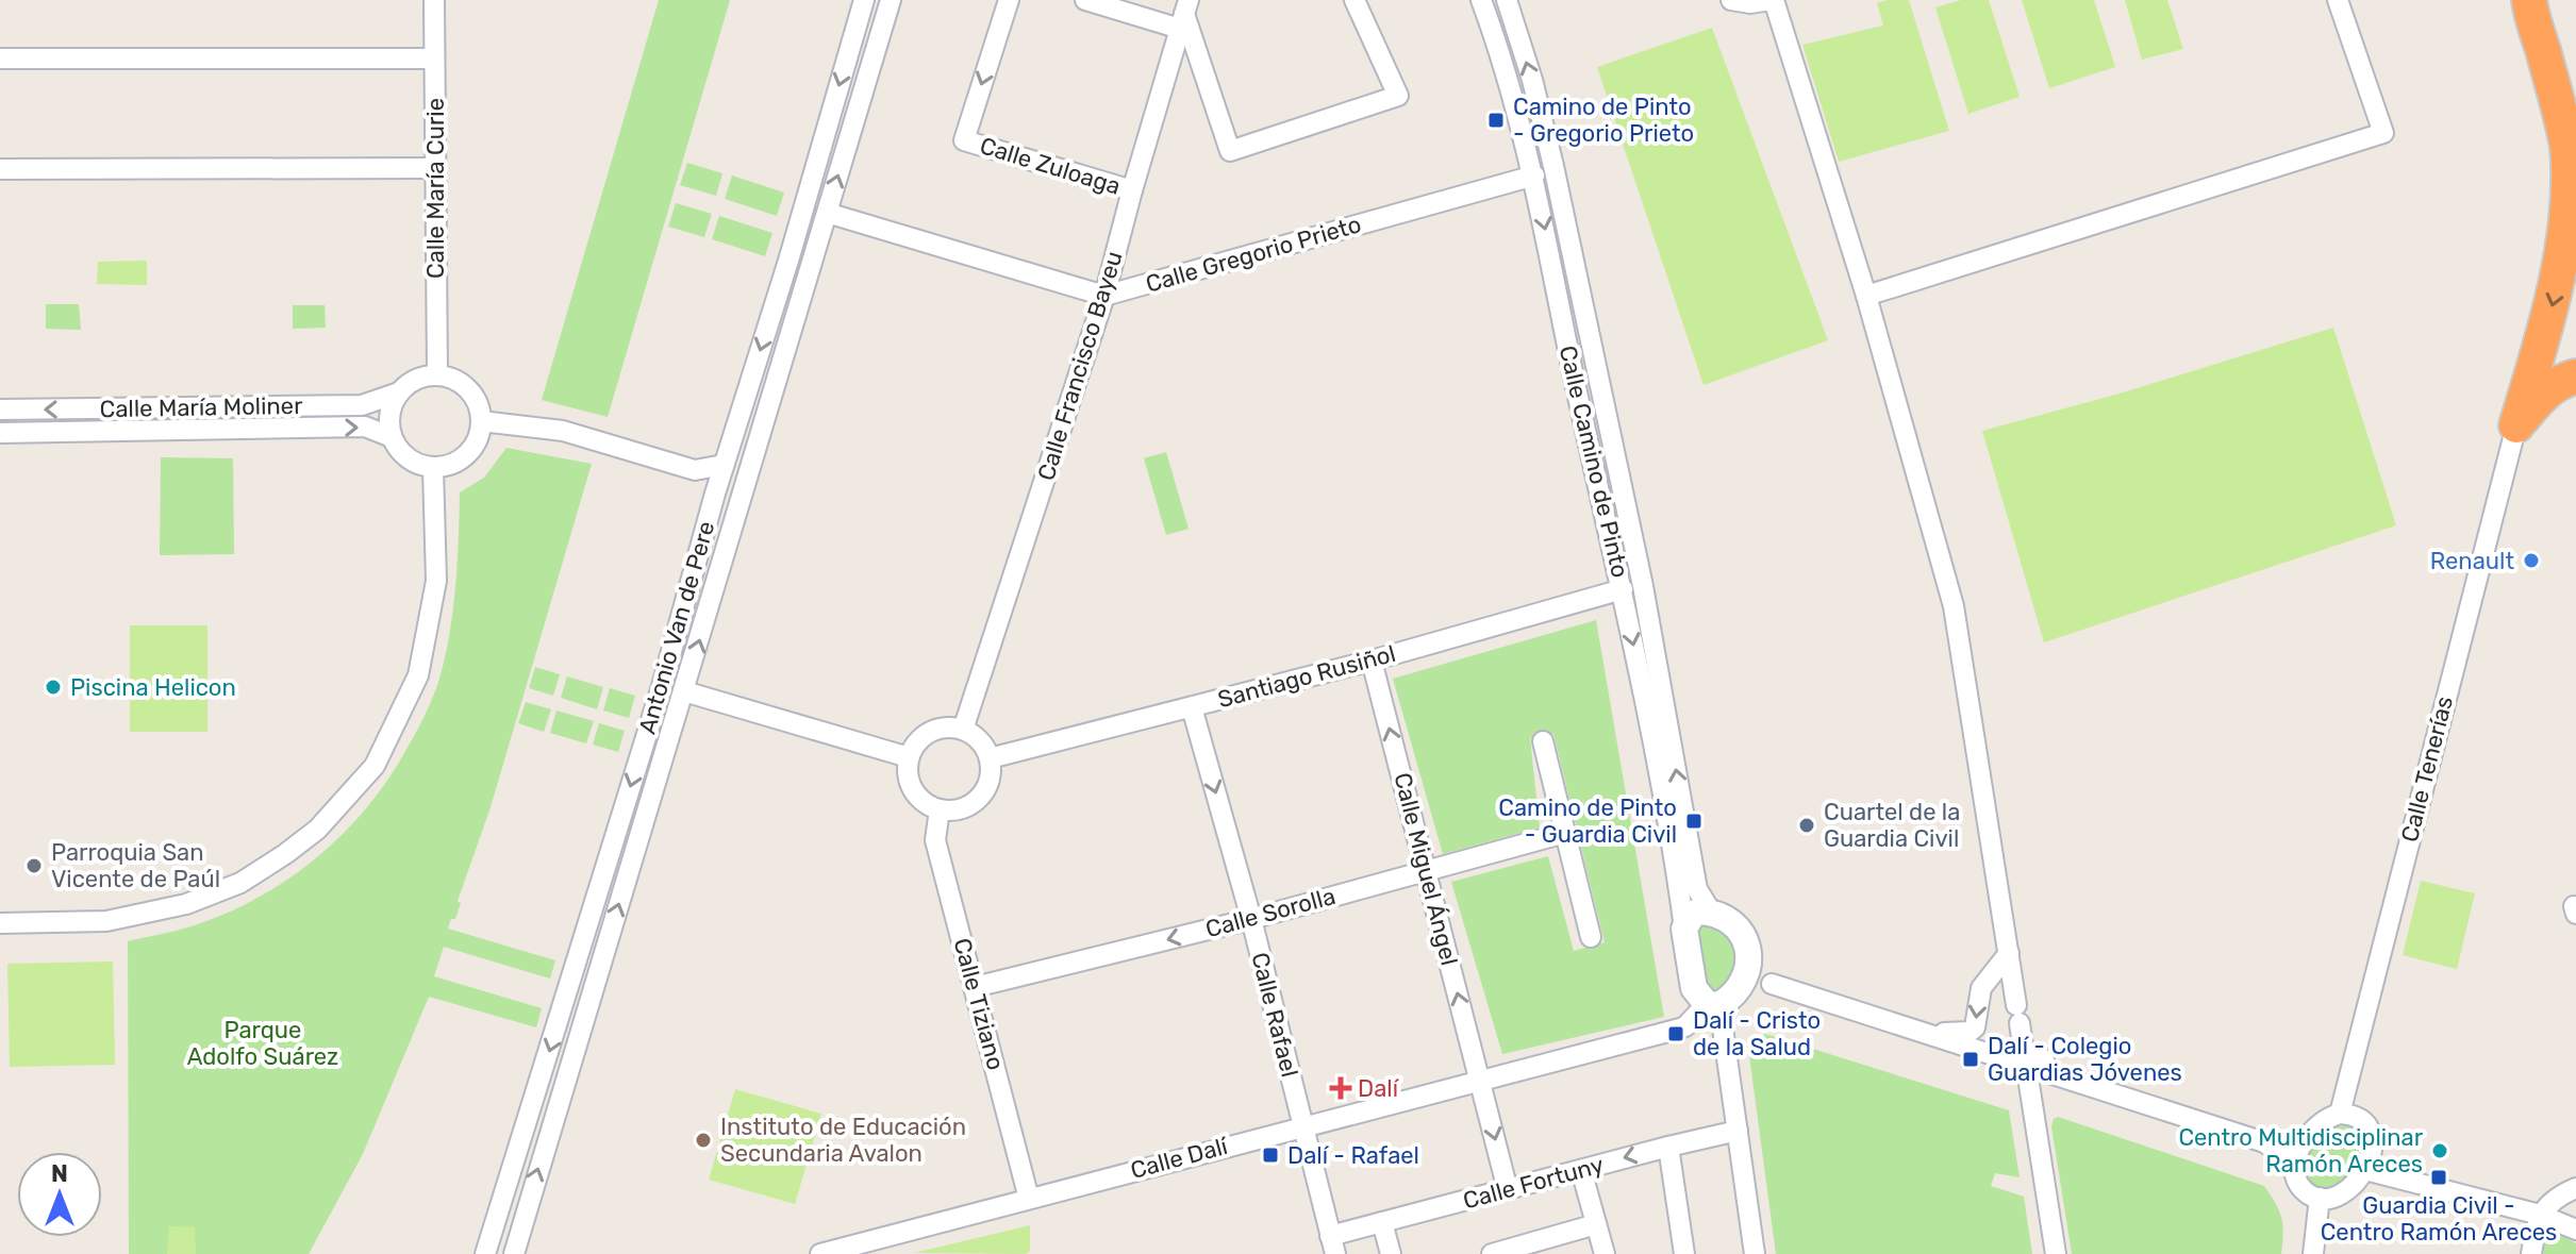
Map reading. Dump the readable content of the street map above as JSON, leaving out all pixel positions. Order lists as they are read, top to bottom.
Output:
{
  "streets": {
    "street": [
      "Calle Zuloaga",
      "Calle María Curie",
      "Calle Gregorio Prieto",
      "Calle Francisco Bayeu",
      "Calle María Moliner",
      "Calle Camino de Pinto",
      "Antonio Van de Pere",
      "Santiago Rusiñol",
      "Calle Tenerías",
      "Calle Miguel Ángel",
      "Calle Sorolla",
      "Calle Tiziano",
      "Calle Rafael",
      "Calle Dalí",
      "Calle Fortuny"
    ]
  },
  "crossings": [
    ["Calle Zuloaga", "Calle Francisco Bayeu"],
    ["Calle María Curie", "Calle María Moliner"],
    ["Calle Gregorio Prieto", "Calle Francisco Bayeu"],
    ["Calle Gregorio Prieto", "Calle Camino de Pinto"],
    ["Calle Francisco Bayeu", "Santiago Rusiñol"],
    ["Calle Francisco Bayeu", "Calle Tiziano"],
    ["Calle Camino de Pinto", "Santiago Rusiñol"],
    ["Calle Camino de Pinto", "Calle Dalí"],
    ["Santiago Rusiñol", "Calle Miguel Ángel"],
    ["Santiago Rusiñol", "Calle Tiziano"],
    ["Santiago Rusiñol", "Calle Rafael"],
    ["Calle Miguel Ángel", "Calle Sorolla"],
    ["Calle Miguel Ángel", "Calle Dalí"],
    ["Calle Miguel Ángel", "Calle Fortuny"],
    ["Calle Sorolla", "Calle Tiziano"],
    ["Calle Sorolla", "Calle Rafael"],
    ["Calle Tiziano", "Calle Dalí"],
    ["Calle Rafael", "Calle Dalí"],
    ["Calle Rafael", "Calle Fortuny"]
  ],
  "one_way": ["Calle Sorolla", "Calle Rafael"],
  "parks": ["Parque Adolfo Suárez"],
  "places": {
    "transit": [
      "Camino de Pinto - Gregorio Prieto",
      "Camino de Pinto - Guardia Civil",
      "Dalí - Cristo de la Salud",
      "Dalí - Colegio Guardias Jóvenes",
      "Dalí - Rafael",
      "Guardia Civil - Centro Ramón Areces"
    ],
    "other": [
      "Renault",
      "Piscina Helicon",
      "Cuartel de la Guardia Civil",
      "Parroquia San Vicente de Paúl",
      "Instituto de Educación Secundaria Avalon",
      "Centro Multidisciplinar Ramón Areces"
    ],
    "health": ["Dalí"]
  },
  "north": "top"
}
